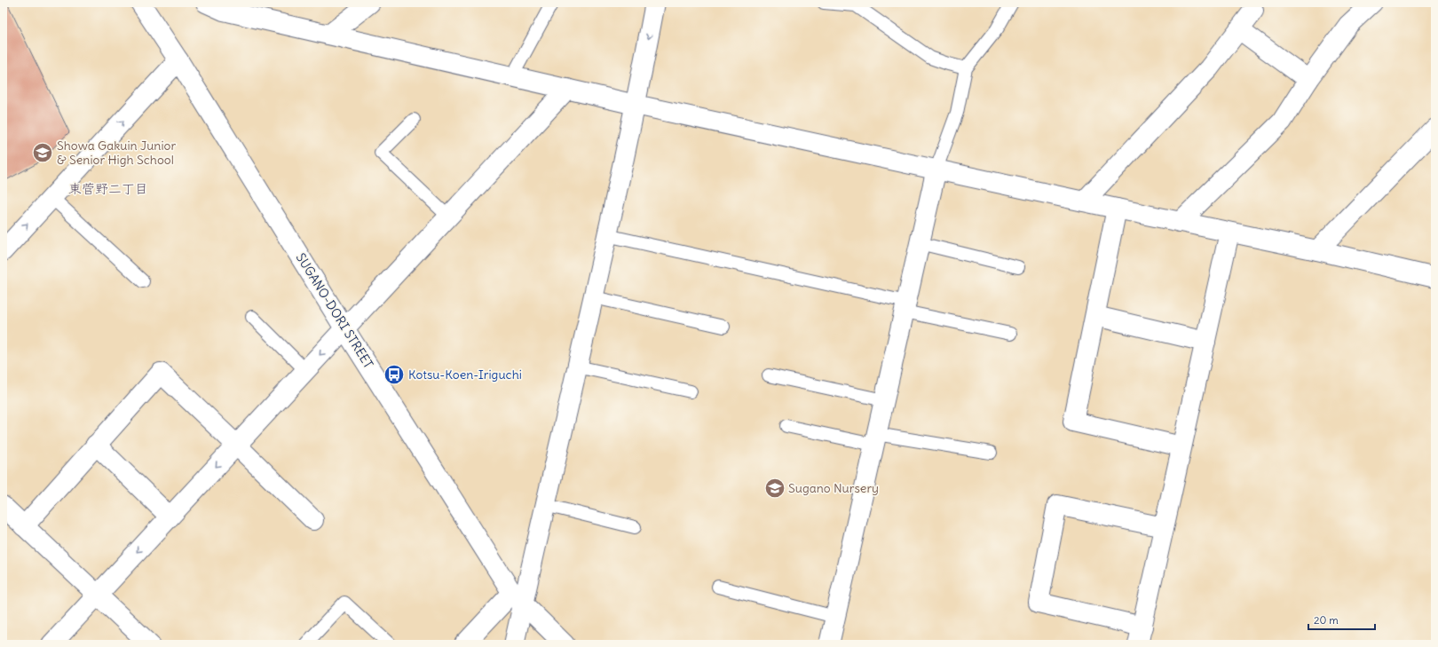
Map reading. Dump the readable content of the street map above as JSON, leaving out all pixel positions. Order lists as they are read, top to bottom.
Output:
{
  "streets": {
    "street": ["SUGANO-DORI STREET"]
  },
  "districts": ["東菅野二丁目"],
  "places": {
    "school or university": ["Showa Gakuin Junior & Senior High School", "Sugano Nursery"],
    "bus stop": ["Kotsu-Koen-Iriguchi"]
  },
  "scale_bar": "20 m"
}
